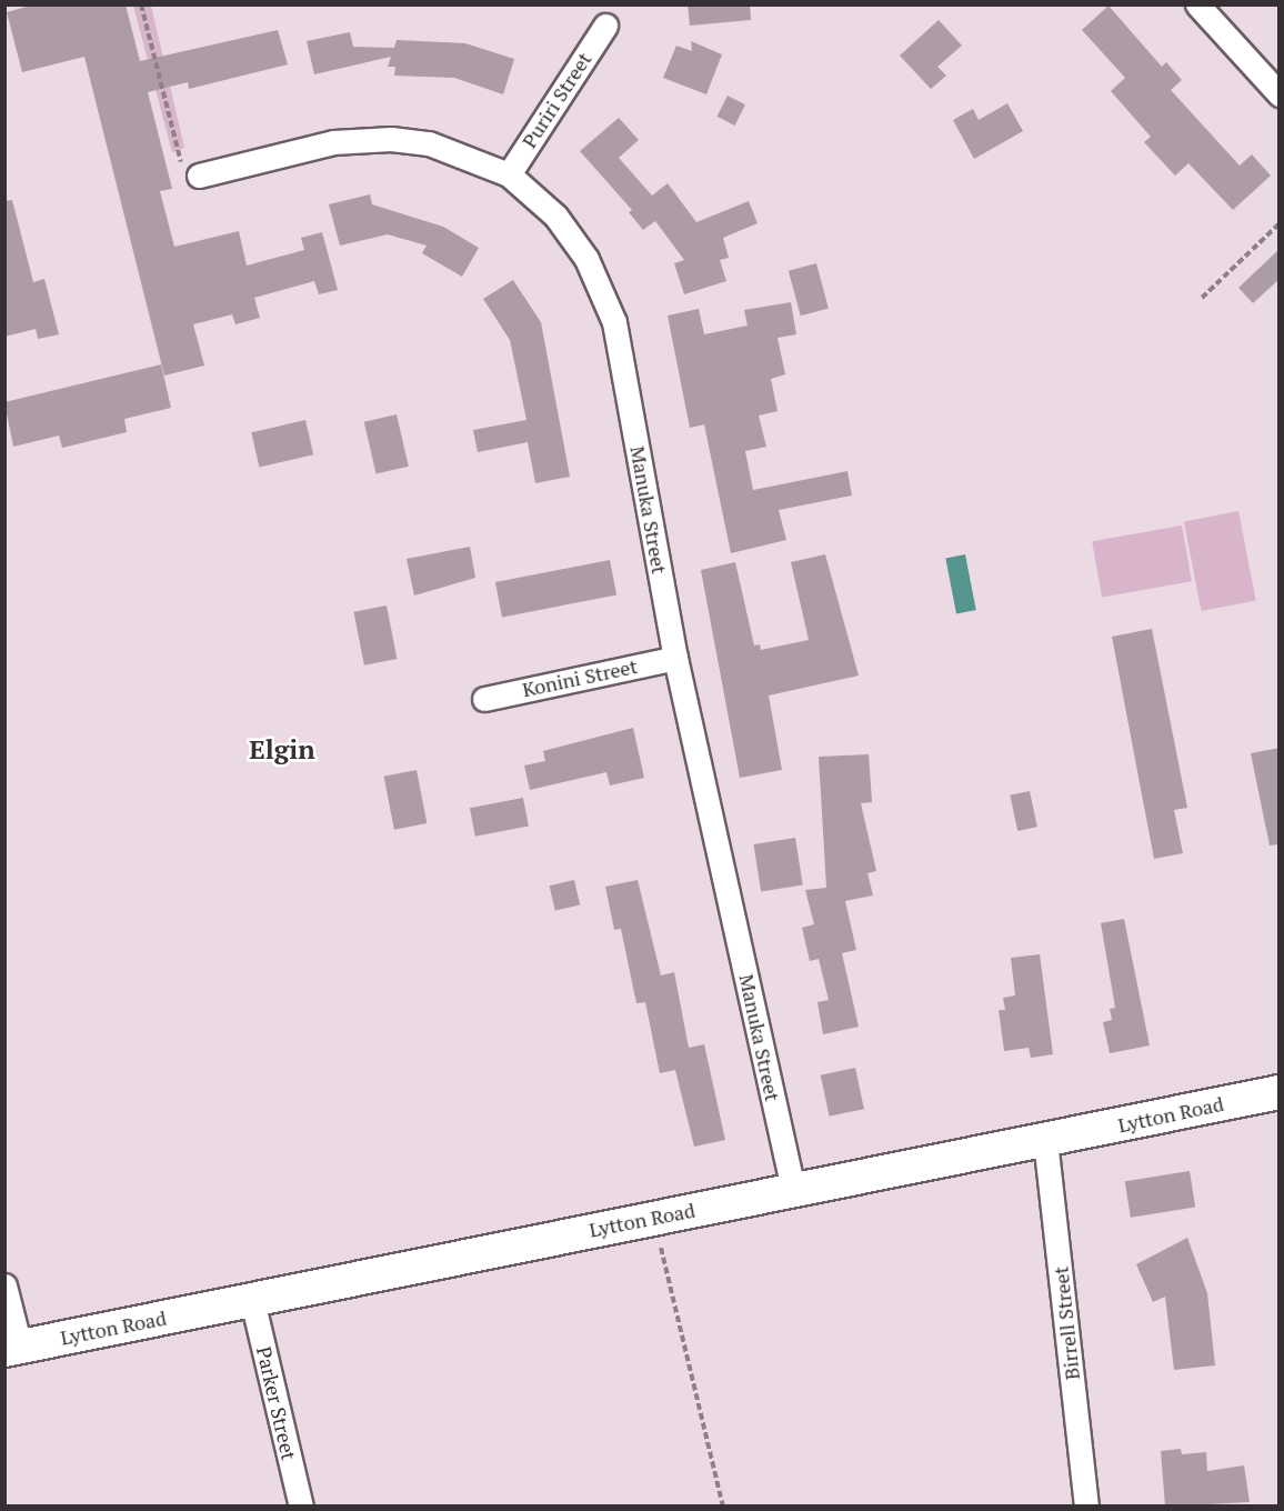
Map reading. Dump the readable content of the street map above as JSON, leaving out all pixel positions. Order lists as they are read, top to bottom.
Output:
{
  "streets": {
    "main road": ["Lytton Road"],
    "street": [
      "Puriri Street",
      "Manuka Street",
      "Konini Street",
      "Birrell Street",
      "Parker Street"
    ]
  },
  "crossings": [
    ["Puriri Street", "Manuka Street"],
    ["Manuka Street", "Konini Street"],
    ["Manuka Street", "Lytton Road"],
    ["Lytton Road", "Birrell Street"],
    ["Lytton Road", "Parker Street"]
  ],
  "districts": ["Elgin"]
}
